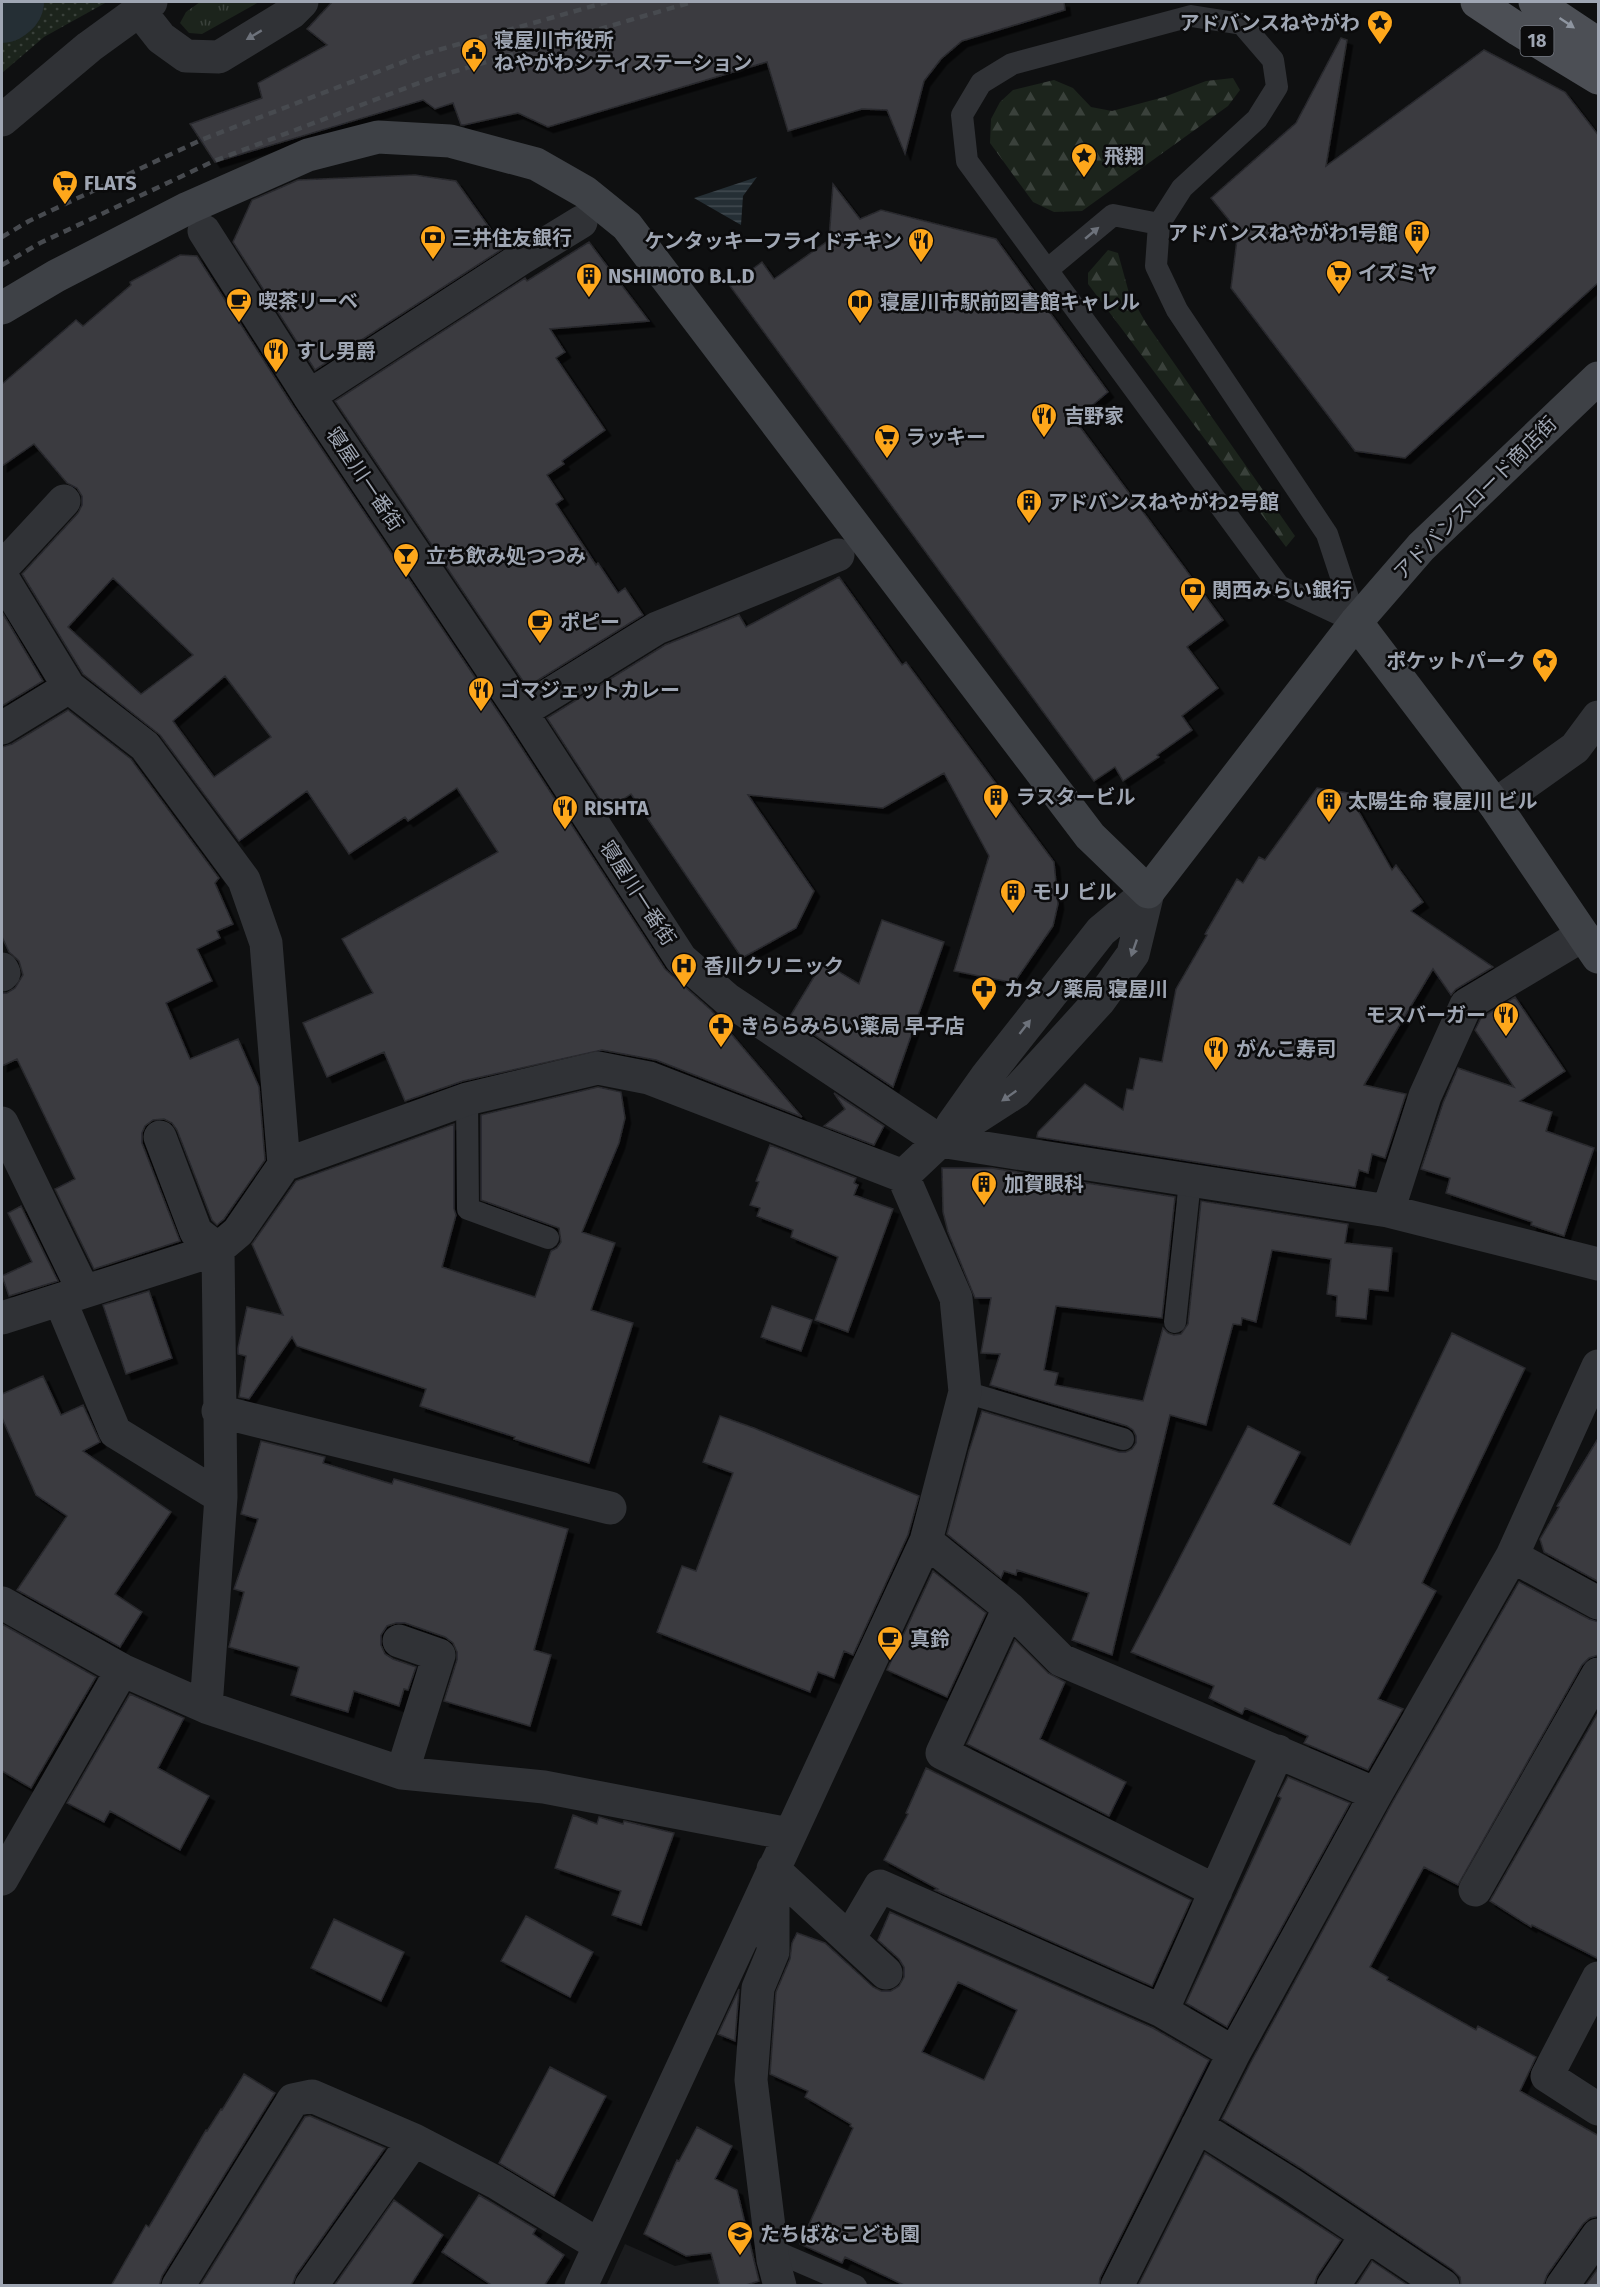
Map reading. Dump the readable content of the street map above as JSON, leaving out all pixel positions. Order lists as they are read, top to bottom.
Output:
{
  "streets": {
    "main road": ["18"],
    "street": ["寝屋川一番街", "アドバンスロード商店街"]
  },
  "places": {
    "place": ["アドバンスねやがわ", "飛翔", "ポケットパーク"],
    "public building": ["寝屋川市役所 ねやがわシティステーション"],
    "supermarket": ["FLATS", "イズミヤ", "ラッキー"],
    "building": [
      "アドバンスねやがわ1号館",
      "NSHIMOTO B.L.D",
      "アドバンスねやがわ2号館",
      "ラスタービル",
      "太陽生命 寝屋川 ビル",
      "モリ ビル",
      "加賀眼科"
    ],
    "bank": ["三井住友銀行", "関西みらい銀行"],
    "restaurant": [
      "ケンタッキーフライドチキン",
      "すし男爵",
      "吉野家",
      "ゴマジェットカレー",
      "RISHTA",
      "モスバーガー",
      "がんこ寿司"
    ],
    "cafe": ["喫茶リーベ", "ポピー", "真鈴"],
    "library": ["寝屋川市駅前図書館キャレル"],
    "bar": ["立ち飲み処つつみ"],
    "hospital": ["香川クリニック"],
    "pharmacy": ["カタノ薬局 寝屋川", "きららみらい薬局 早子店"],
    "school or university": ["たちばなこども園"]
  }
}
